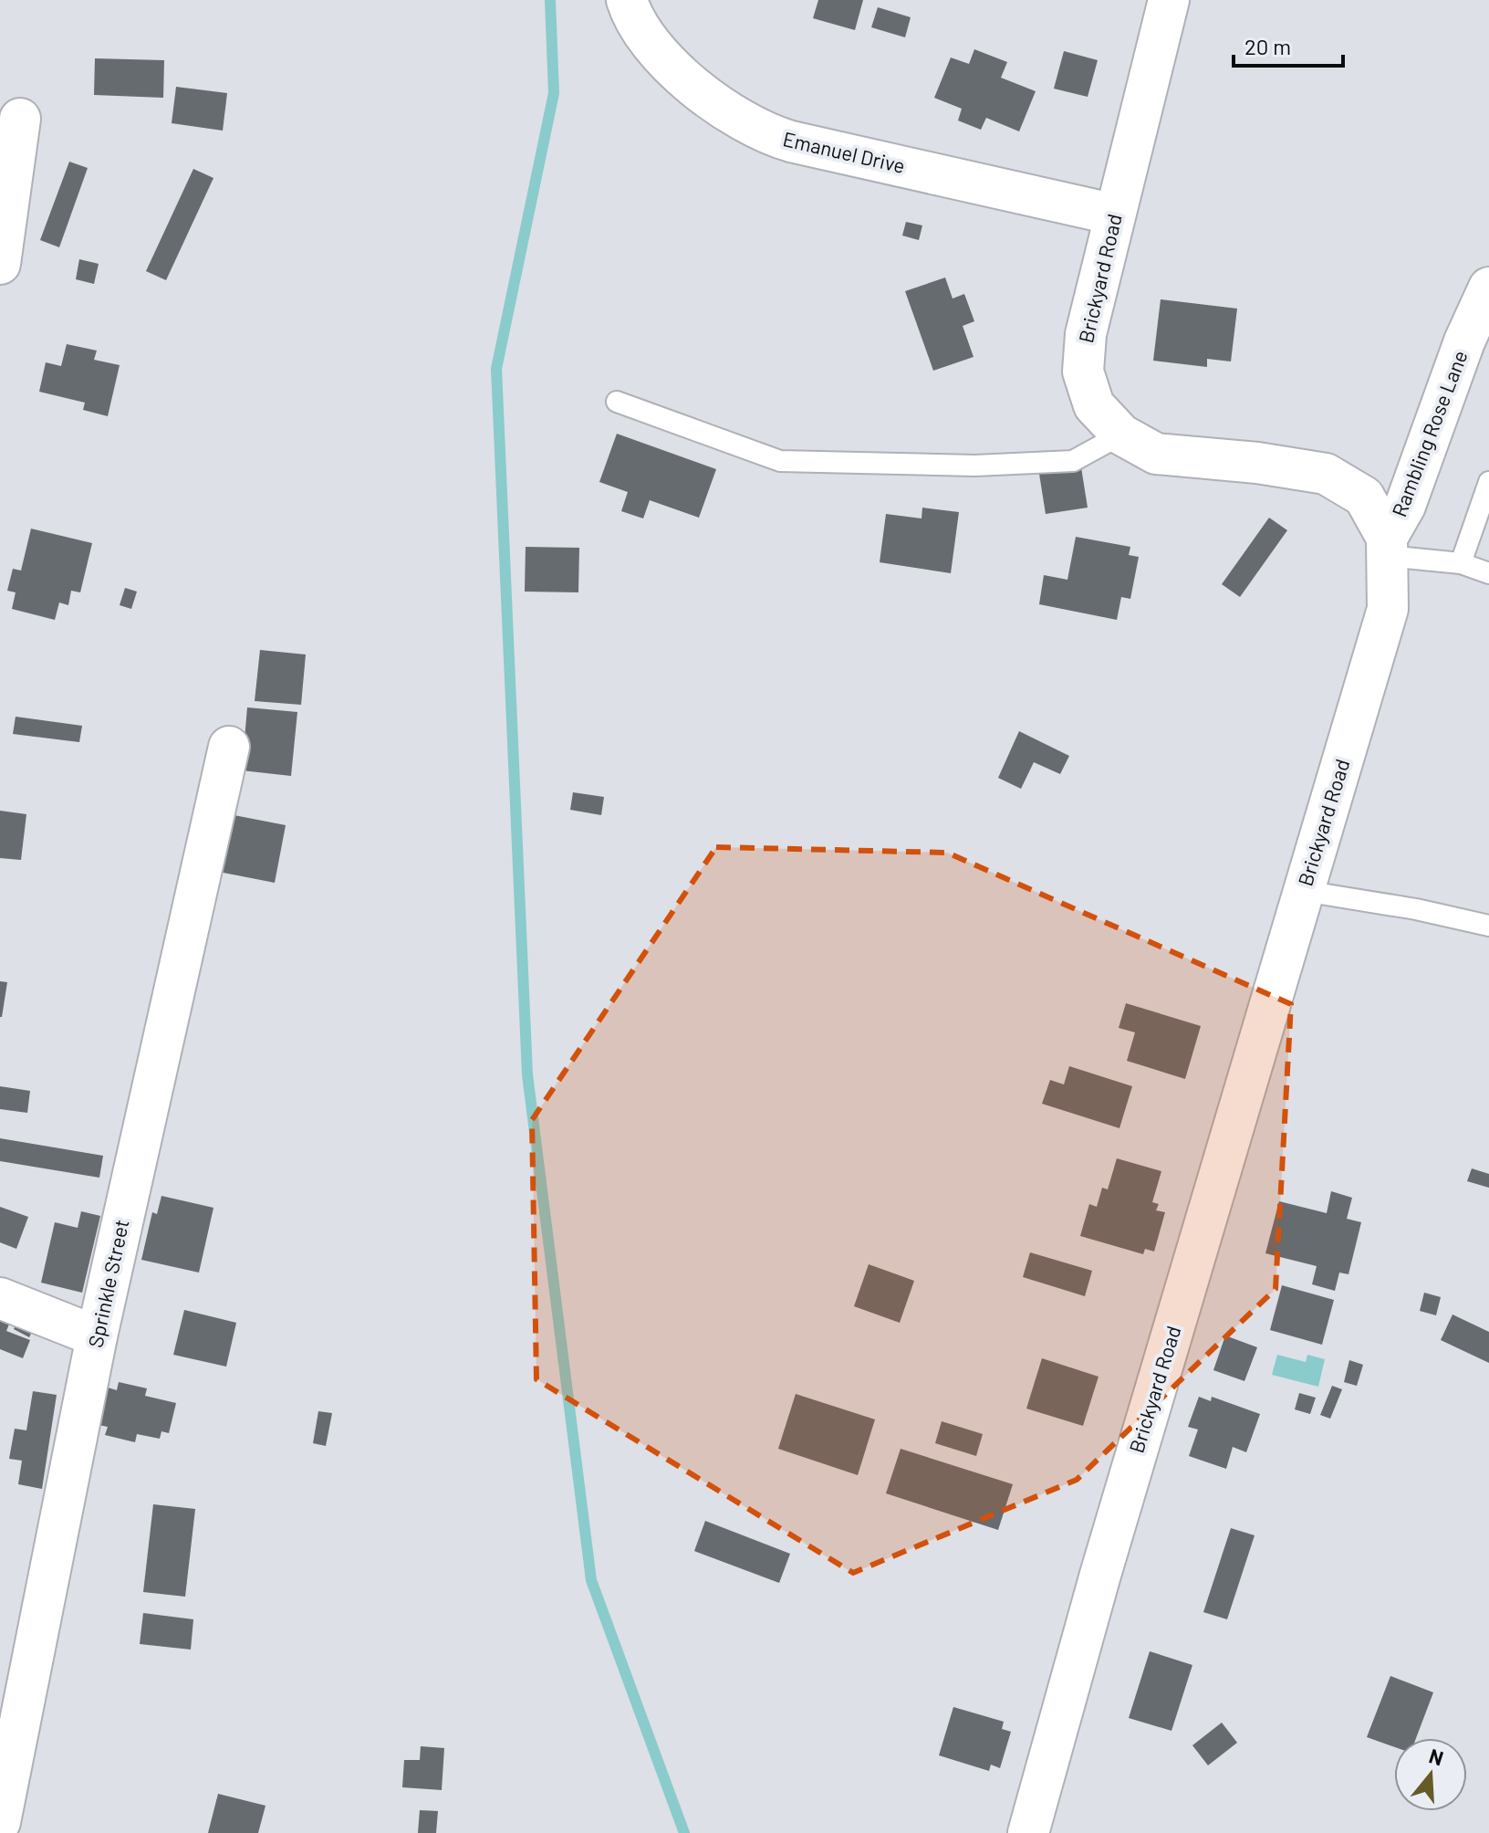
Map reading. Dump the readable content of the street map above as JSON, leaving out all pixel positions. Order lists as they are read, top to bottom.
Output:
{
  "streets": {
    "street": [
      "Emanuel Drive",
      "Brickyard Road",
      "Rambling Rose Lane",
      "Sprinkle Street"
    ]
  },
  "crossings": [
    ["Emanuel Drive", "Brickyard Road"],
    ["Brickyard Road", "Rambling Rose Lane"]
  ],
  "scale_bar": "20 m",
  "north": "top"
}
